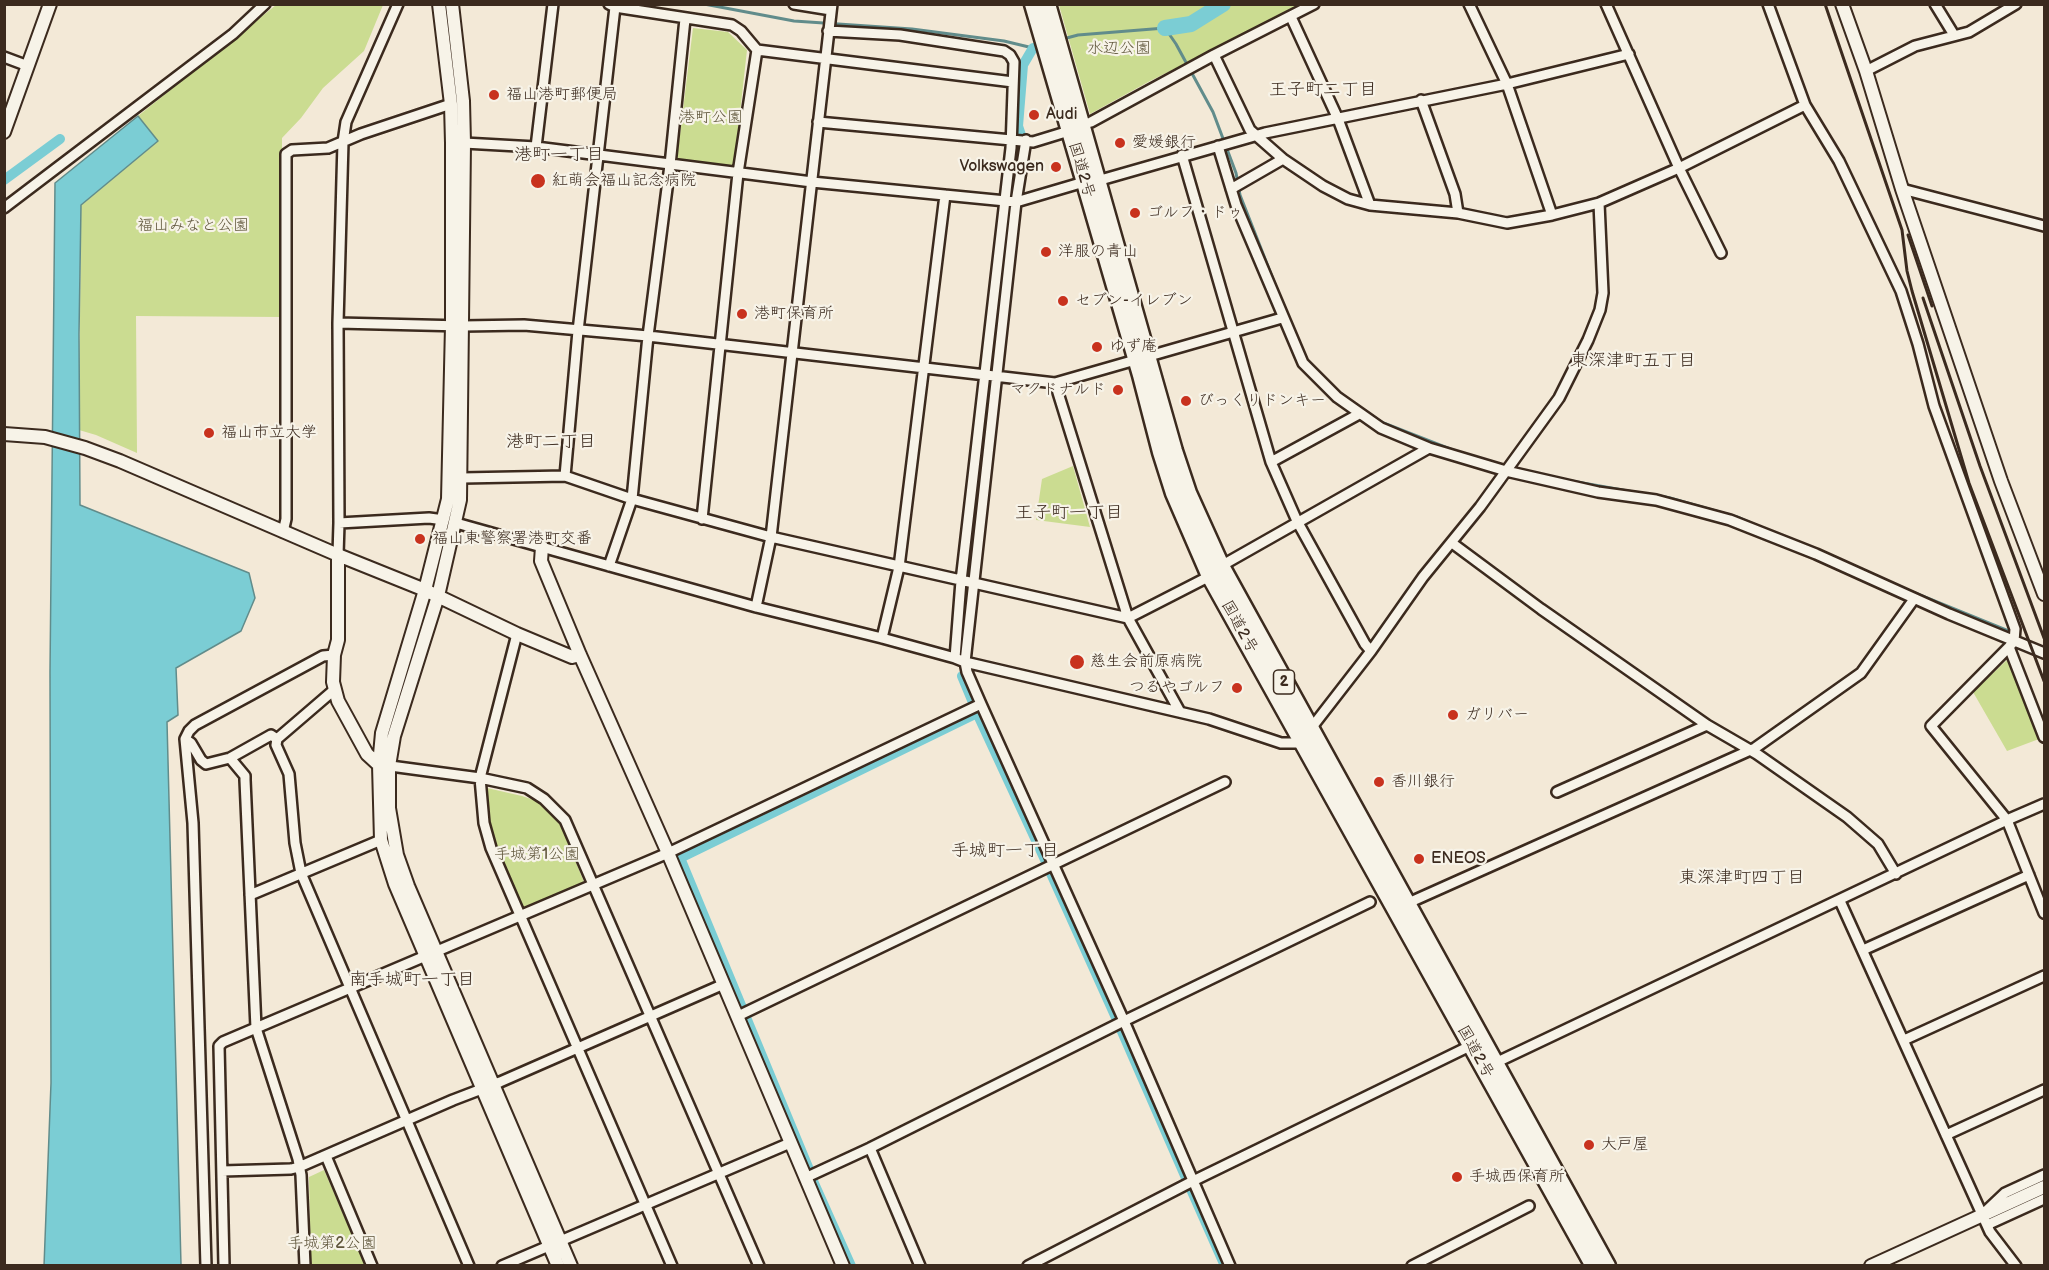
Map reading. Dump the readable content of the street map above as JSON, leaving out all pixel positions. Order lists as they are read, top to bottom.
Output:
{
  "streets": {
    "highway": ["国道2号", "2"]
  },
  "districts": [
    "王子町二丁目",
    "港町一丁目",
    "東深津町五丁目",
    "港町二丁目",
    "王子町一丁目",
    "手城町一丁目",
    "東深津町四丁目",
    "南手城町一丁目"
  ],
  "parks": [
    "水辺公園",
    "港町公園",
    "福山みなと公園",
    "手城第1公園",
    "手城第2公園"
  ],
  "places": [
    "福山港町郵便局",
    "Audi",
    "愛媛銀行",
    "Volkswagen",
    "紅萌会福山記念病院",
    "ゴルフ・ドゥ",
    "洋服の青山",
    "セブン-イレブン",
    "港町保育所",
    "ゆず庵",
    "マクドナルド",
    "びっくりドンキー",
    "福山市立大学",
    "福山東警察署港町交番",
    "慈生会前原病院",
    "つるやゴルフ",
    "ガリバー",
    "香川銀行",
    "ENEOS",
    "大戸屋",
    "手城西保育所"
  ]
}
